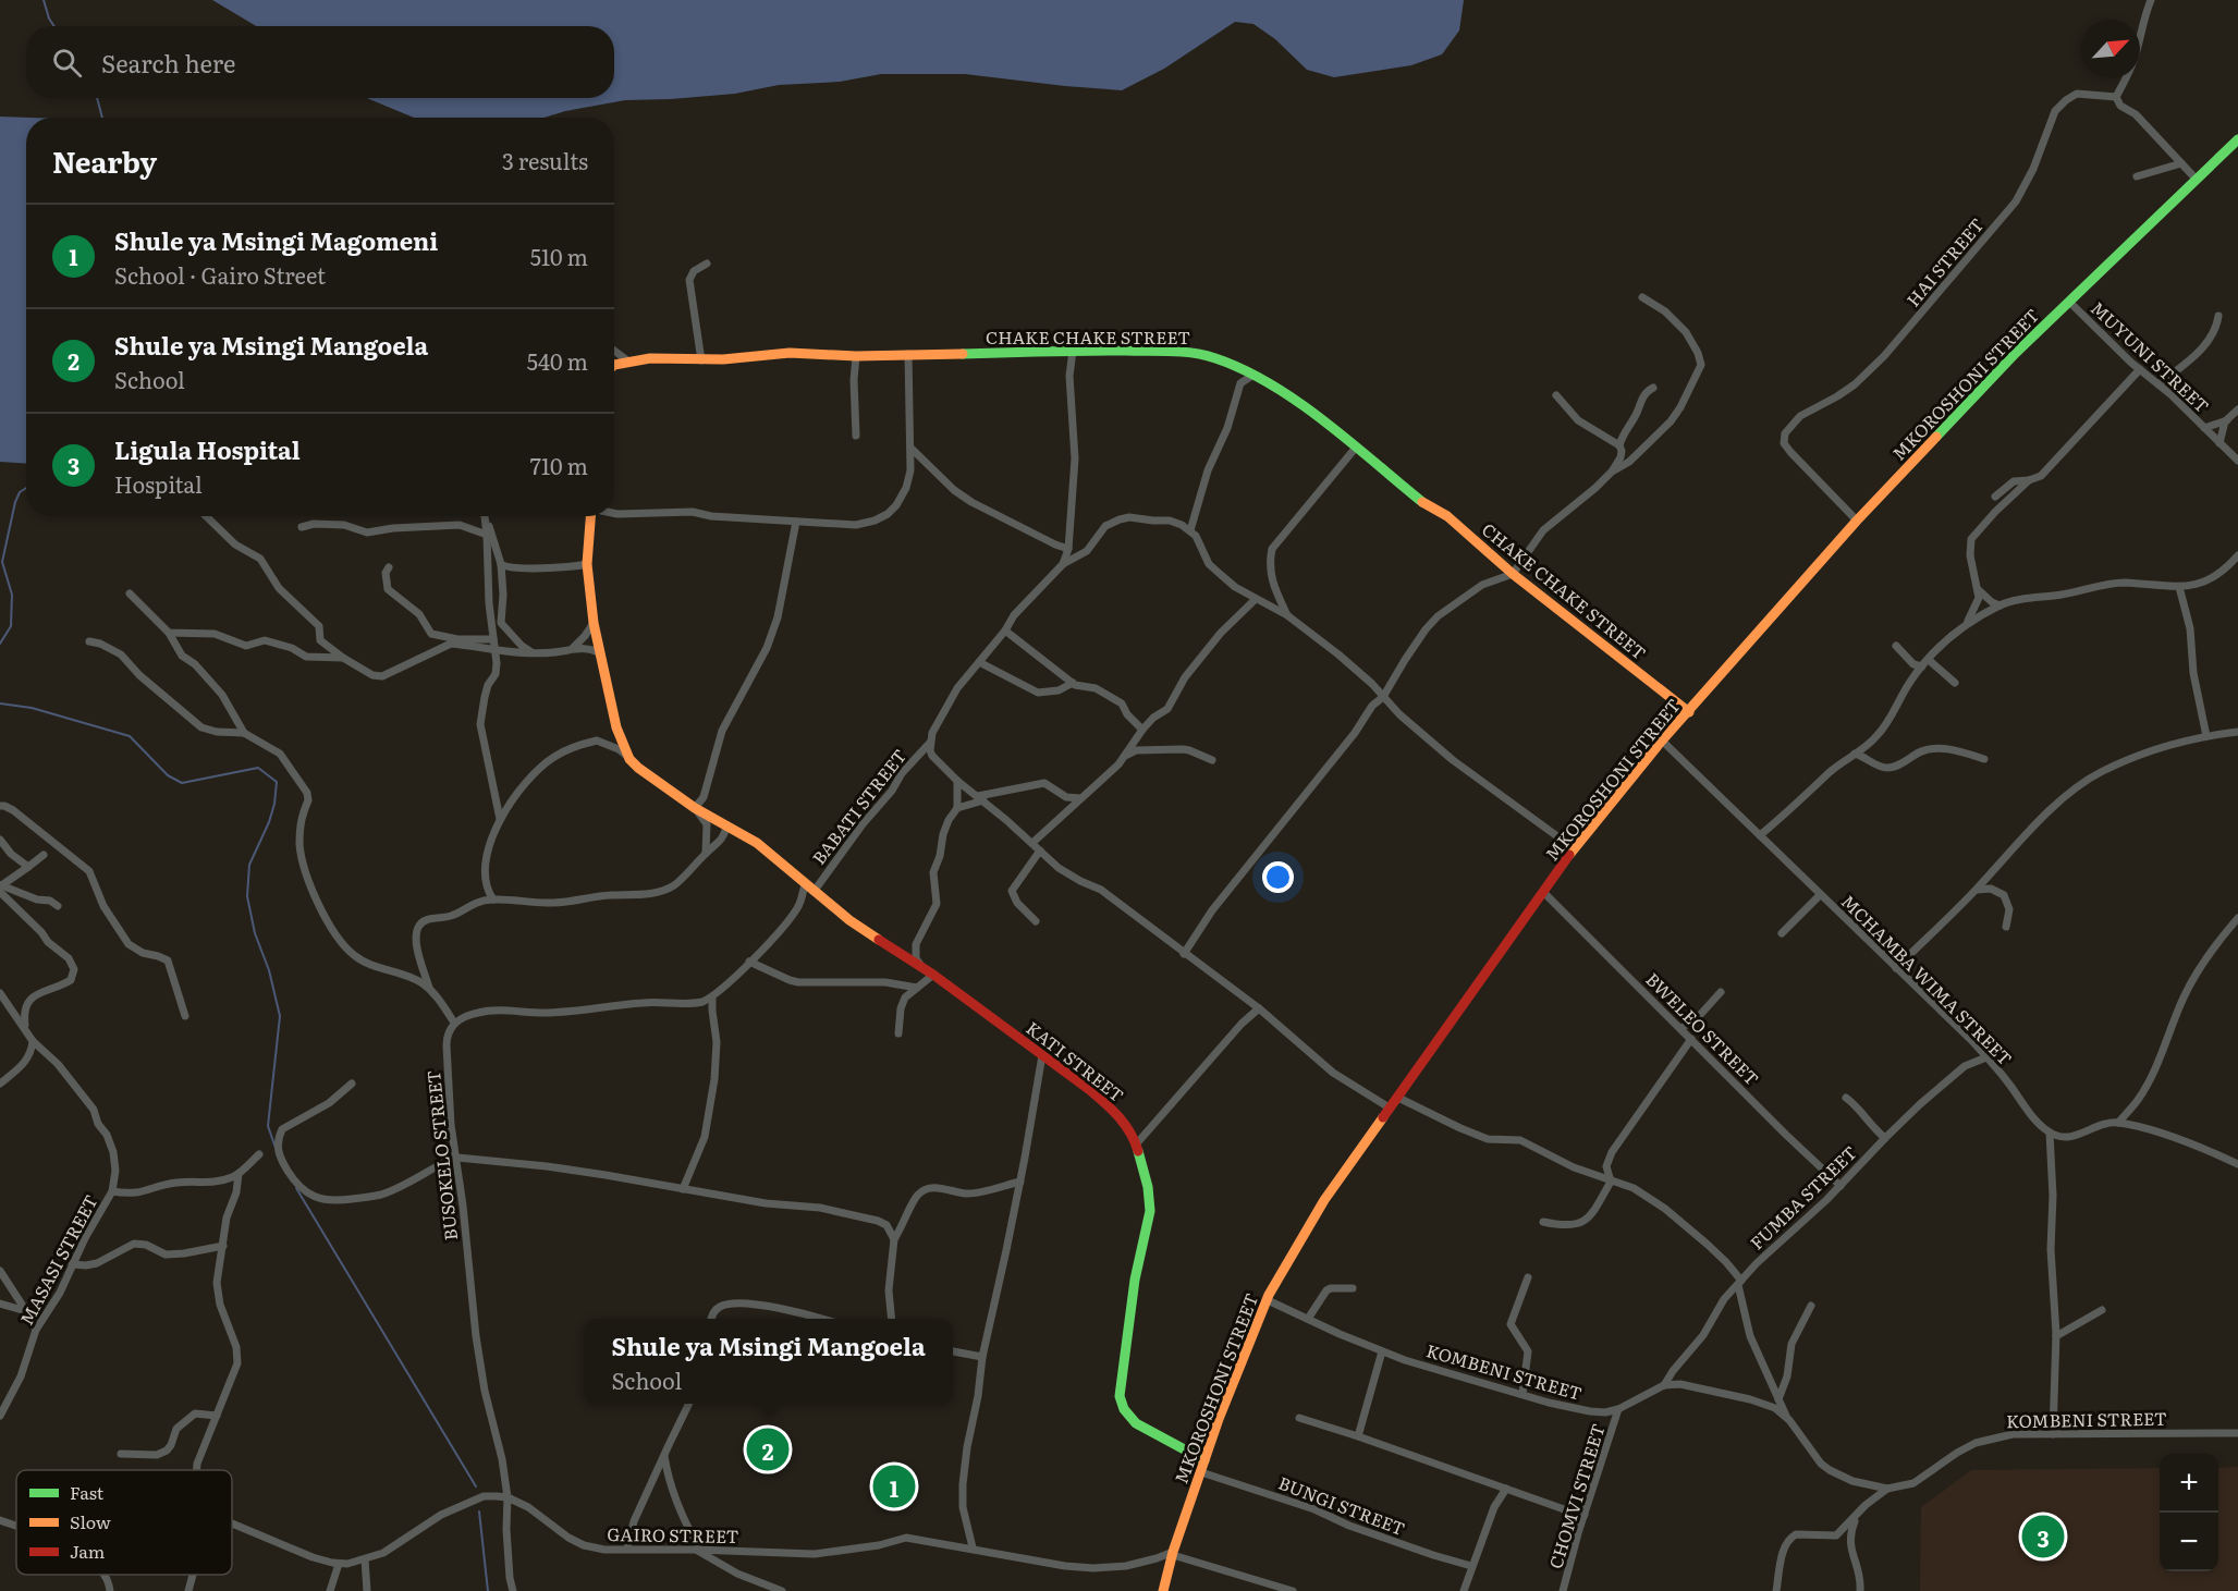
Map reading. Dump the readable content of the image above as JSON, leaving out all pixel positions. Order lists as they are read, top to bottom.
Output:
{
  "streets": {
    "street": [
      "HAI STREET",
      "CHAKE CHAKE STREET",
      "MUYUNI STREET",
      "MKOROSHONI STREET",
      "BABATI STREET",
      "MCHAMBA WIMA STREET",
      "BWELEO STREET",
      "KATI STREET",
      "BUSOKELO STREET",
      "FUMBA STREET",
      "MASASI STREET",
      "KOMBENI STREET",
      "CHOMVI STREET",
      "BUNGI STREET",
      "GAIRO STREET"
    ]
  },
  "crossings": [
    ["HAI STREET", "MKOROSHONI STREET"],
    ["CHAKE CHAKE STREET", "MKOROSHONI STREET"],
    ["MUYUNI STREET", "MKOROSHONI STREET"],
    ["MKOROSHONI STREET", "MCHAMBA WIMA STREET"],
    ["MKOROSHONI STREET", "BWELEO STREET"],
    ["MKOROSHONI STREET", "KATI STREET"],
    ["MKOROSHONI STREET", "KOMBENI STREET"],
    ["MKOROSHONI STREET", "BUNGI STREET"],
    ["MKOROSHONI STREET", "GAIRO STREET"],
    ["BABATI STREET", "KATI STREET"],
    ["MCHAMBA WIMA STREET", "FUMBA STREET"],
    ["BWELEO STREET", "FUMBA STREET"],
    ["BUSOKELO STREET", "GAIRO STREET"],
    ["FUMBA STREET", "KOMBENI STREET"],
    ["KOMBENI STREET", "CHOMVI STREET"]
  ],
  "legend": ["Fast", "Slow", "Jam"],
  "north": "top right",
  "page": {
    "search": "Search here",
    "heading": ["Nearby", "3 results"],
    "list": [
      {
        "mark": "1",
        "name": "Shule ya Msingi Magomeni",
        "note": "School · Gairo Street",
        "value": "510 m"
      },
      {
        "mark": "2",
        "name": "Shule ya Msingi Mangoela",
        "note": "School",
        "value": "540 m"
      },
      {
        "mark": "3",
        "name": "Ligula Hospital",
        "note": "Hospital",
        "value": "710 m"
      }
    ],
    "popup": ["Shule ya Msingi Mangoela", "School"],
    "pins": ["2", "1", "3"],
    "map_buttons": ["+", "−"]
  }
}
